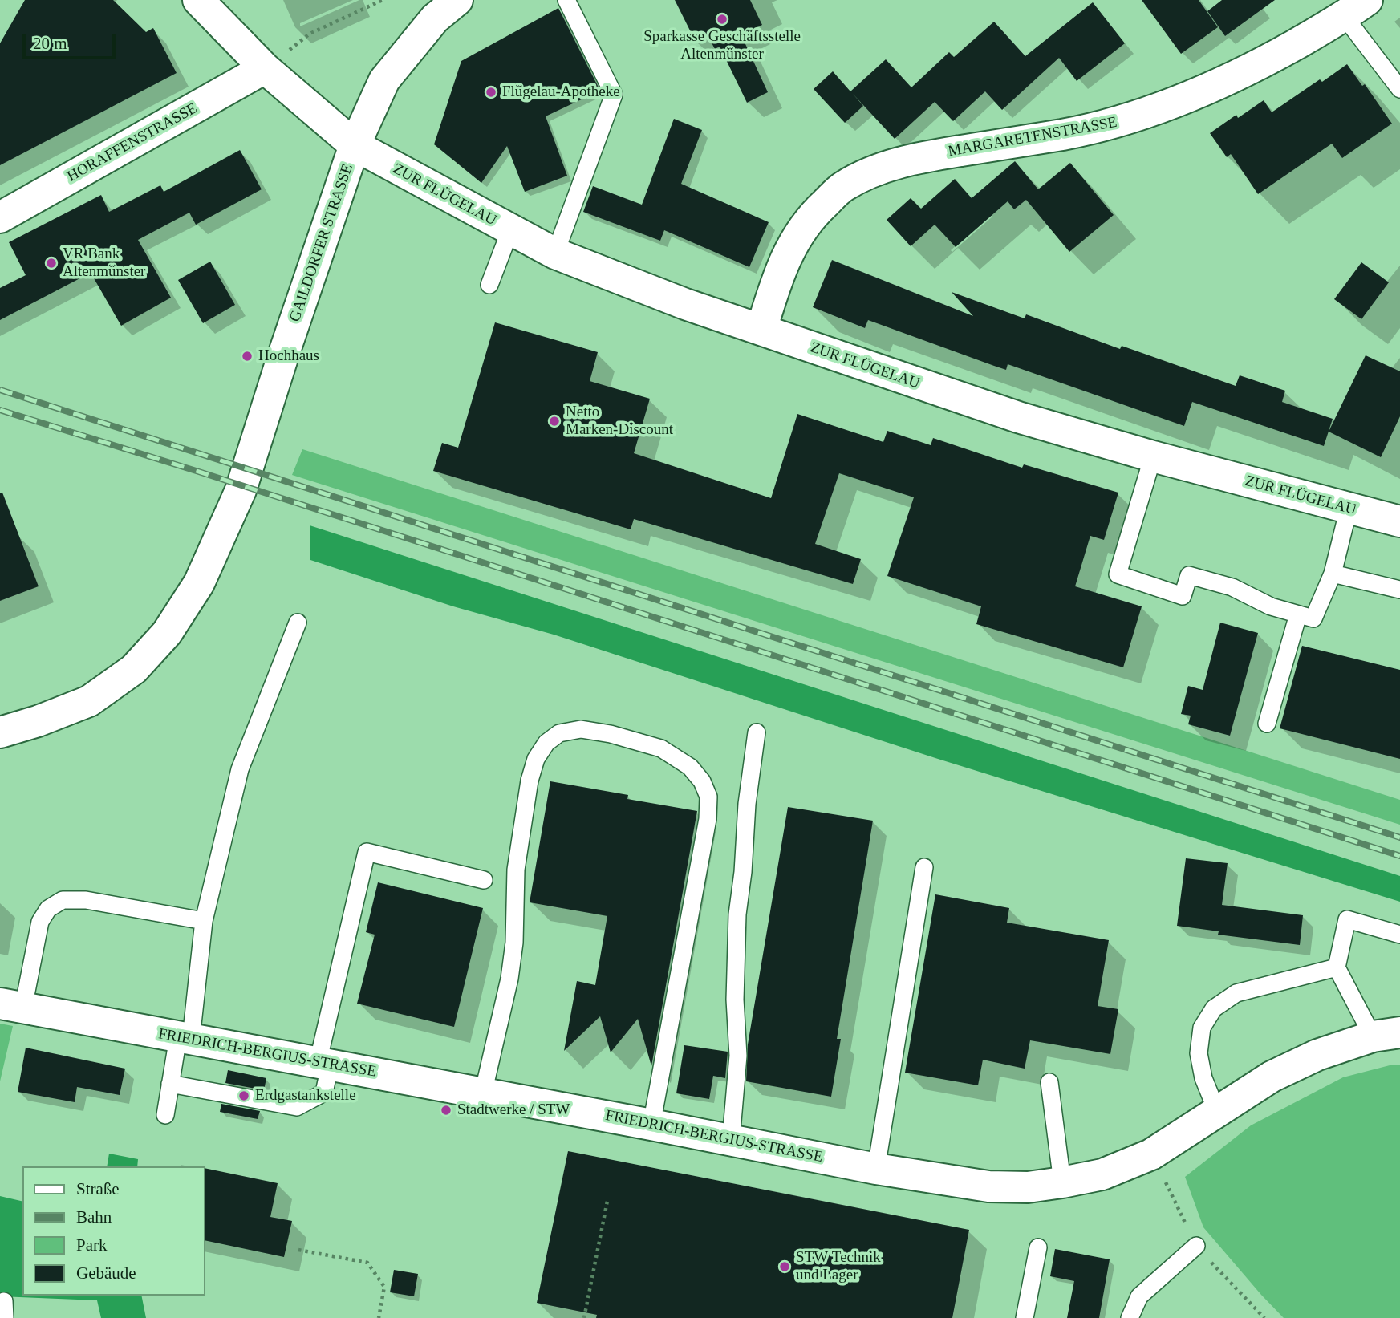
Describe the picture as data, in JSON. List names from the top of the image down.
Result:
{
  "streets": {
    "street": [
      "MARGARETENSTRASSE",
      "HORAFFENSTRASSE",
      "ZUR FLÜGELAU",
      "GAILDORFER STRASSE",
      "FRIEDRICH-BERGIUS-STRASSE"
    ]
  },
  "crossings": [
    ["MARGARETENSTRASSE", "ZUR FLÜGELAU"],
    ["HORAFFENSTRASSE", "ZUR FLÜGELAU"],
    ["ZUR FLÜGELAU", "GAILDORFER STRASSE"]
  ],
  "places": [
    "Sparkasse Geschäftsstelle Altenmünster",
    "Flügelau-Apotheke",
    "VR Bank Altenmünster",
    "Hochhaus",
    "Netto Marken-Discount",
    "Erdgastankstelle",
    "Stadtwerke / STW",
    "STW Technik und Lager"
  ],
  "legend": [
    "Straße",
    "Bahn",
    "Park",
    "Gebäude"
  ],
  "scale_bar": "20 m"
}
